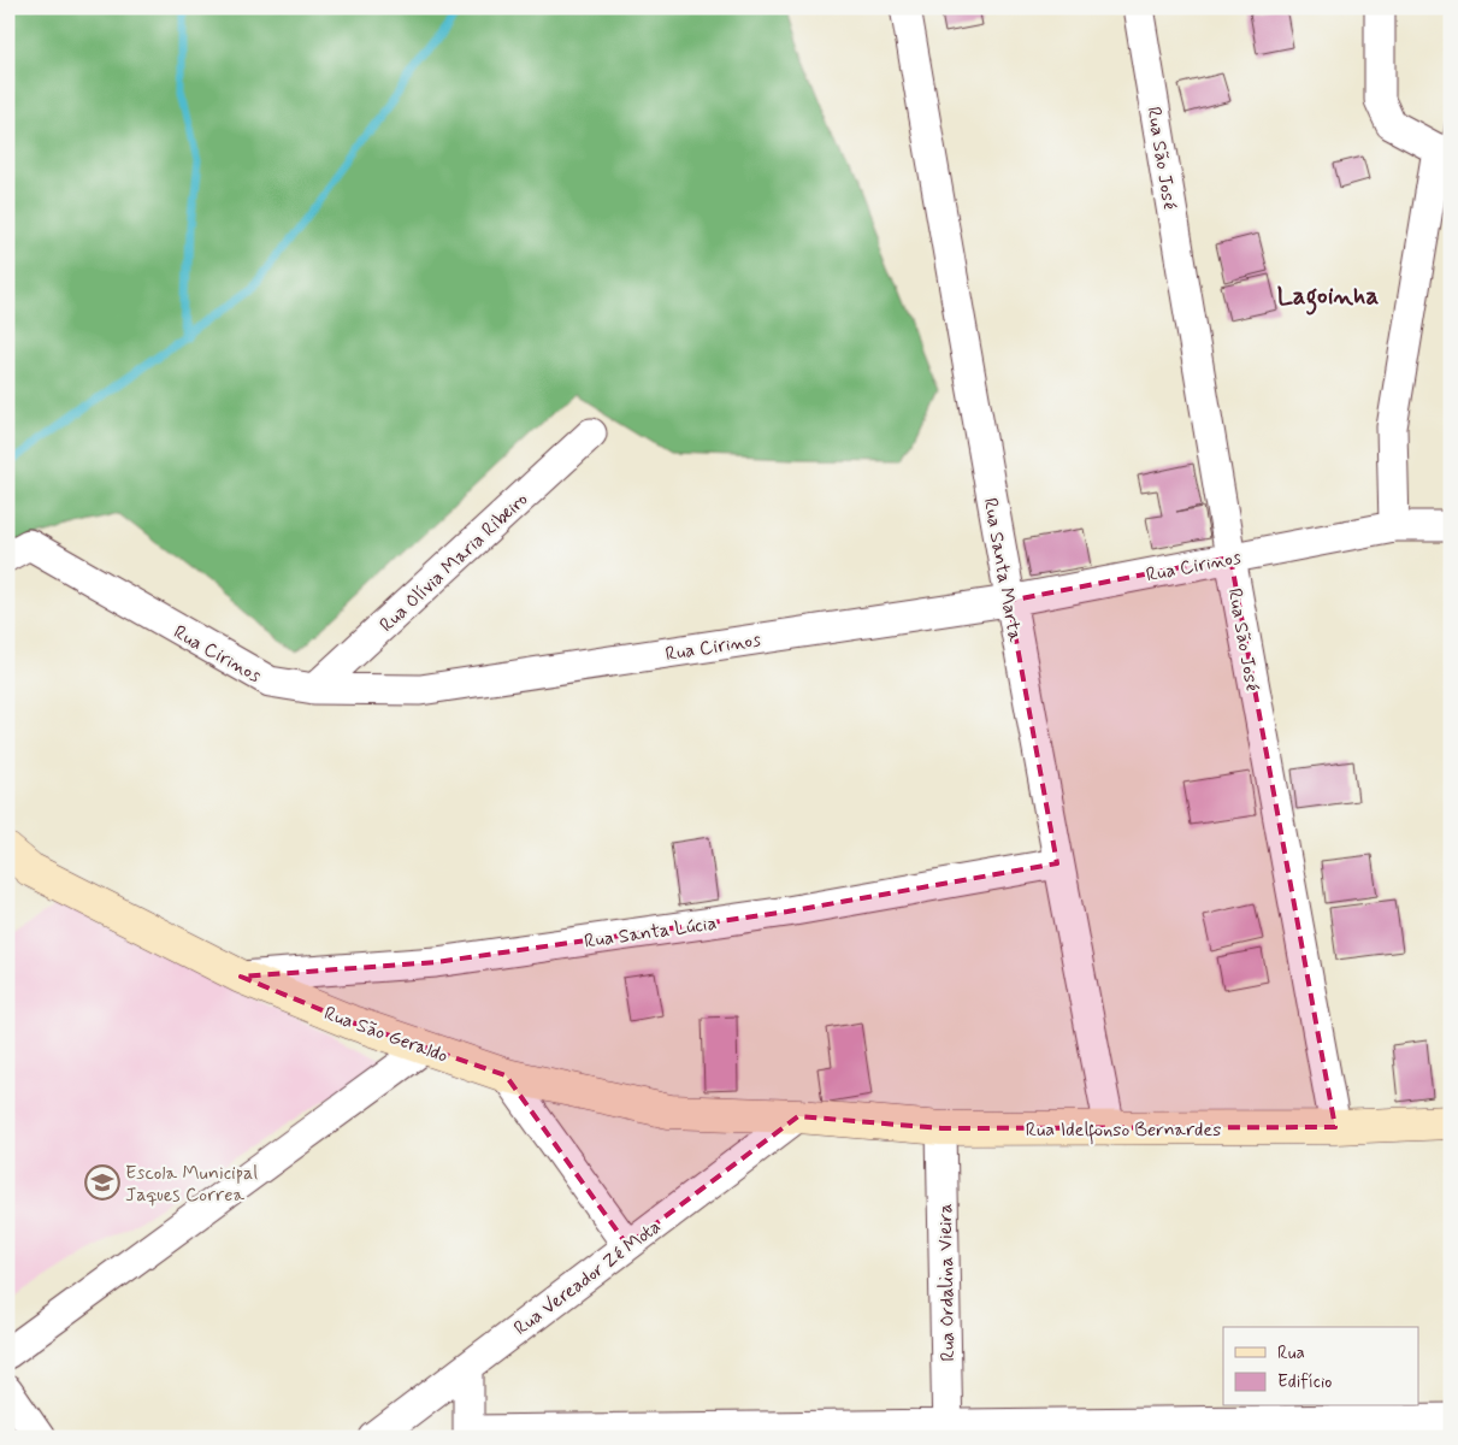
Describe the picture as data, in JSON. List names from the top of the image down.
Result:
{
  "streets": {
    "street": [
      "Rua São José",
      "Rua Olívia Maria Ribeiro",
      "Rua Cirinos",
      "Rua Santa Marta",
      "Rua Santa Lúcia",
      "Rua São Geraldo",
      "Rua Idelfonso Bernardes",
      "Rua Vereador Zé Mota",
      "Rua Ordalina Vieira"
    ]
  },
  "crossings": [
    ["Rua São José", "Rua Cirinos"],
    ["Rua São José", "Rua Idelfonso Bernardes"],
    ["Rua Olívia Maria Ribeiro", "Rua Cirinos"],
    ["Rua Cirinos", "Rua Santa Marta"],
    ["Rua Santa Marta", "Rua Santa Lúcia"],
    ["Rua Santa Marta", "Rua Idelfonso Bernardes"],
    ["Rua Santa Lúcia", "Rua São Geraldo"],
    ["Rua São Geraldo", "Rua Idelfonso Bernardes"],
    ["Rua São Geraldo", "Rua Vereador Zé Mota"],
    ["Rua Idelfonso Bernardes", "Rua Vereador Zé Mota"],
    ["Rua Idelfonso Bernardes", "Rua Ordalina Vieira"]
  ],
  "districts": ["Lagoinha"],
  "places": {
    "school or university": ["Escola Municipal Jaques Correa"]
  },
  "legend": ["Rua", "Edifício"]
}
